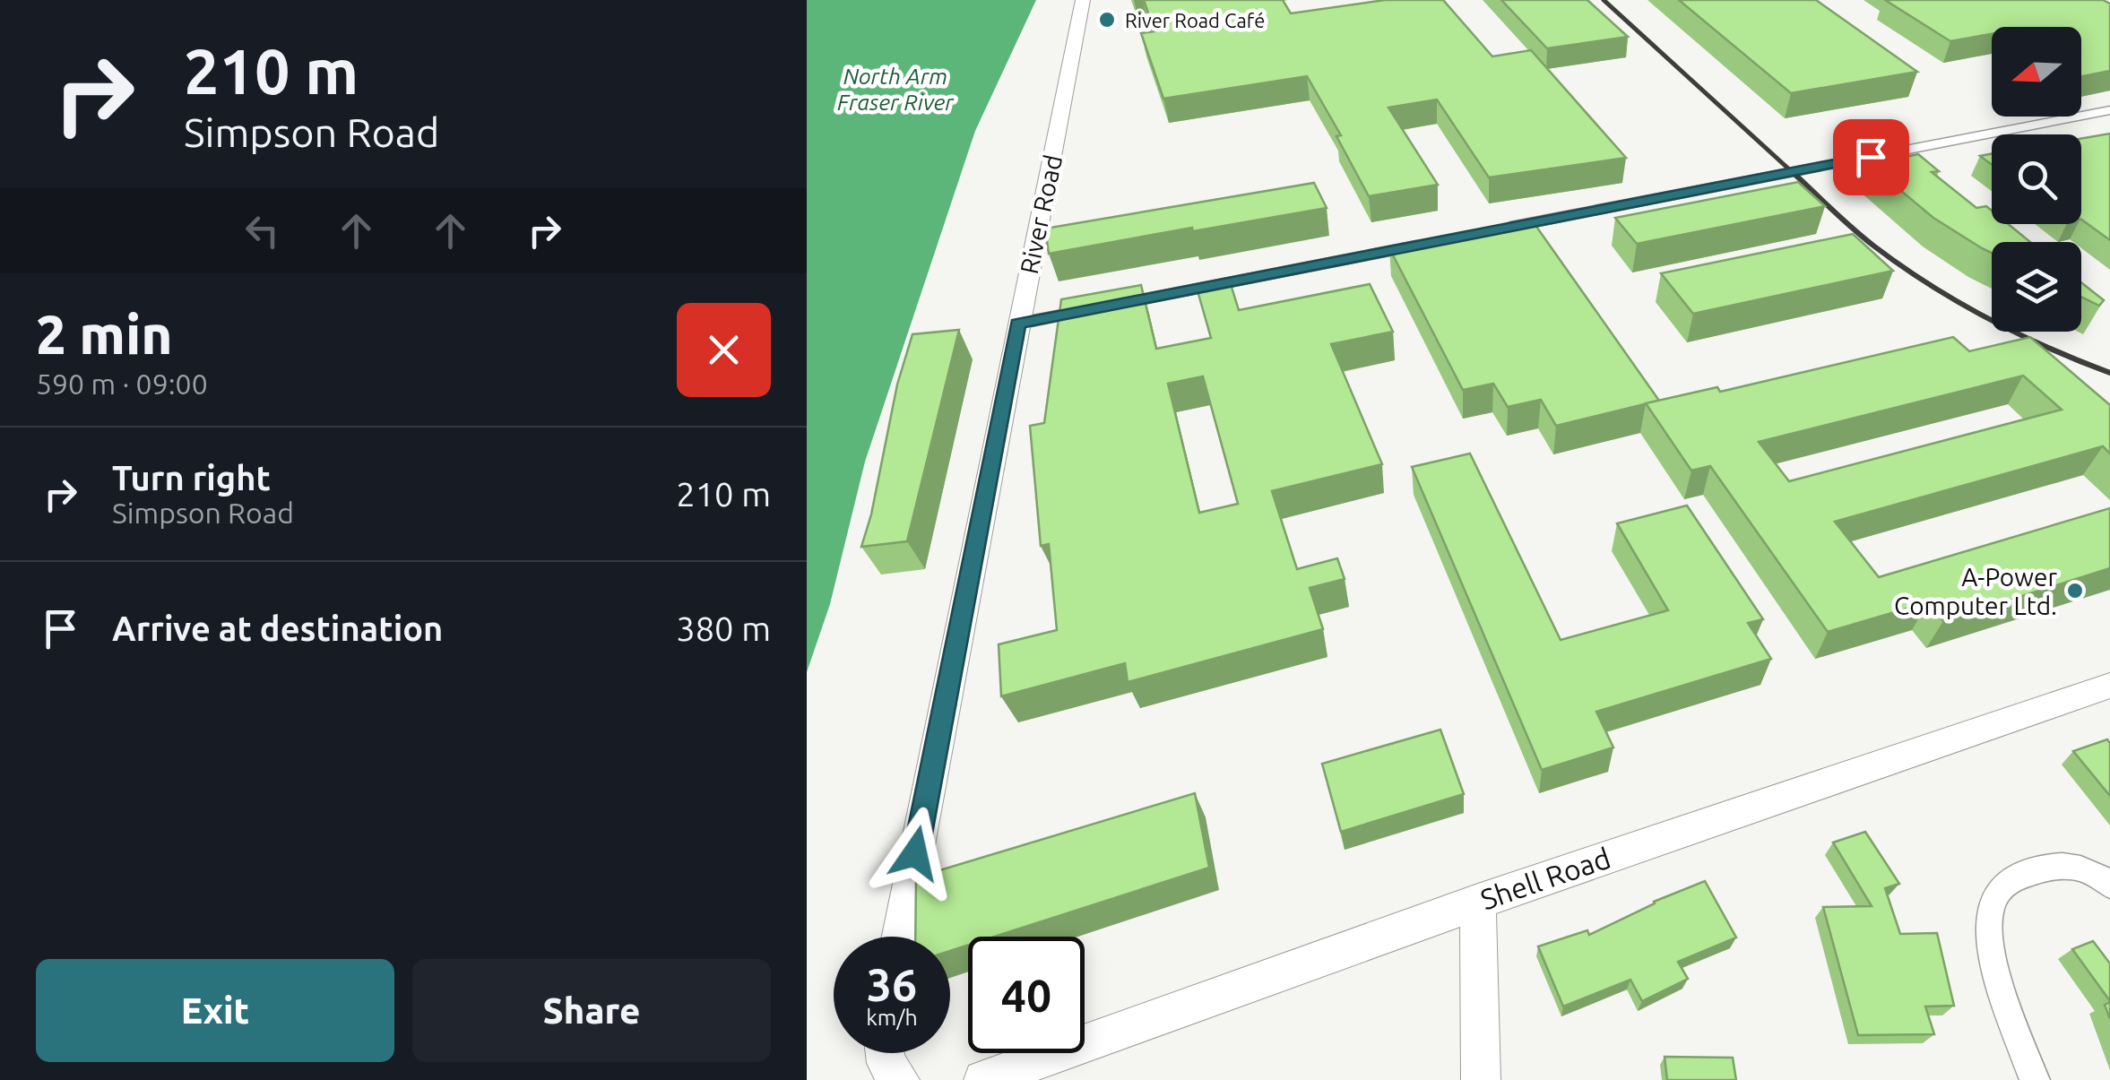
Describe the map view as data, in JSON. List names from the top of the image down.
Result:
{
  "streets": {
    "street": ["River Road", "Shell Road"]
  },
  "water": ["North Arm Fraser River"],
  "places": ["River Road Café", "A-Power Computer Ltd."],
  "north": "left",
  "page": {
    "turn": ["210 m", "Simpson Road"],
    "heading": ["2 min", "590 m · 09:00"],
    "list": [
      {
        "name": "Turn right",
        "note": "Simpson Road",
        "value": "210 m"
      },
      {
        "name": "Arrive at destination",
        "value": "380 m"
      }
    ],
    "speed": "36 km/h",
    "limit": "40",
    "buttons": ["Exit", "Share"]
  }
}
